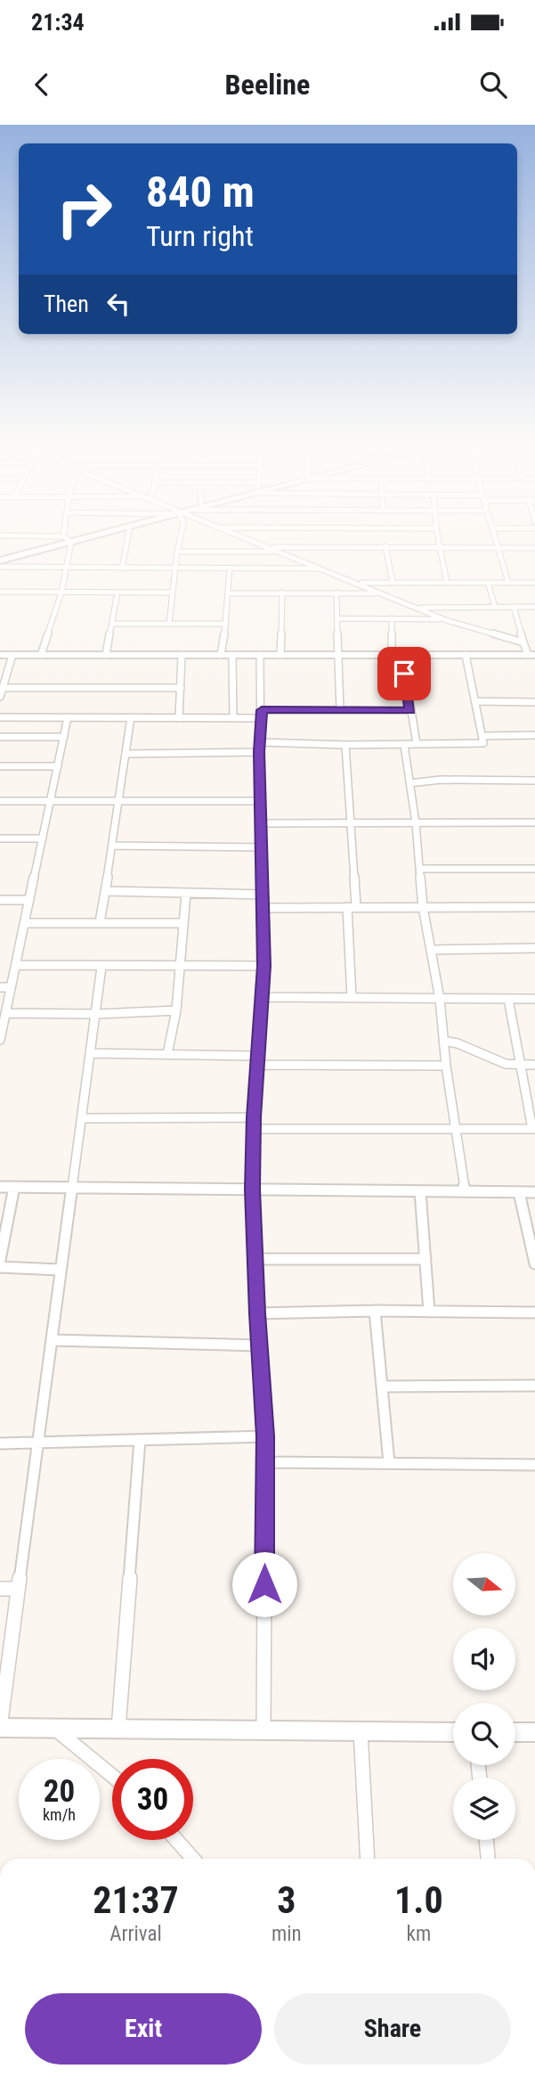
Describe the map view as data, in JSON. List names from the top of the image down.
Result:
{
  "north": "right",
  "page": {
    "status": "21:34",
    "header": "Beeline",
    "turn": ["840 m", "Turn right"],
    "then": "Then",
    "speed": "20 km/h",
    "limit": "30",
    "eta": [
      "21:37",
      "Arrival",
      "3",
      "min",
      "1.0",
      "km"
    ],
    "buttons": ["Exit", "Share"]
  }
}
